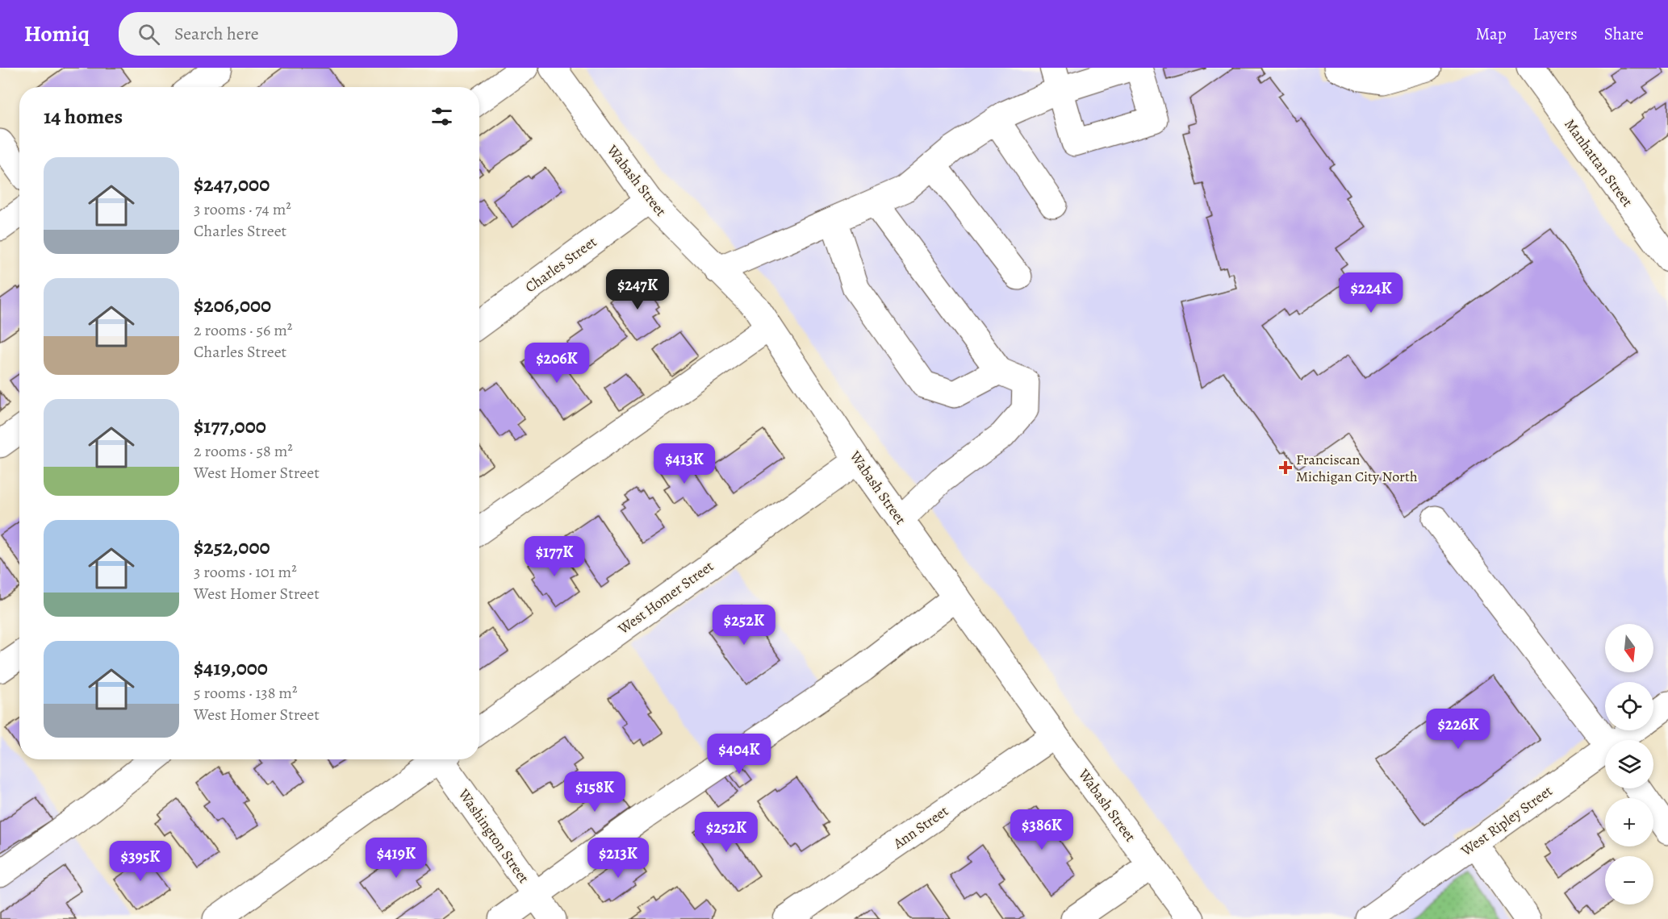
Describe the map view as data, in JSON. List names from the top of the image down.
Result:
{
  "streets": {
    "street": [
      "Manhattan Street",
      "Wabash Street",
      "Charles Street",
      "West Homer Street",
      "West Ripley Street",
      "Ann Street",
      "Washington Street"
    ]
  },
  "crossings": [
    ["Wabash Street", "Charles Street"],
    ["Wabash Street", "West Homer Street"],
    ["Wabash Street", "Ann Street"]
  ],
  "places": {
    "health": ["Franciscan Michigan City North"]
  },
  "north": "bottom",
  "page": {
    "header": "Homiq",
    "search": "Search here",
    "nav": ["Map", "Layers", "Share"],
    "heading": "14 homes",
    "list": [
      {
        "name": "$247,000",
        "note": "3 rooms · 74 m² · Charles Street"
      },
      {
        "name": "$206,000",
        "note": "2 rooms · 56 m² · Charles Street"
      },
      {
        "name": "$177,000",
        "note": "2 rooms · 58 m² · West Homer Street"
      },
      {
        "name": "$252,000",
        "note": "3 rooms · 101 m² · West Homer Street"
      },
      {
        "name": "$419,000",
        "note": "5 rooms · 138 m² · West Homer Street"
      }
    ],
    "price": [
      "$247K",
      "$224K",
      "$206K",
      "$413K",
      "$177K",
      "$252K",
      "$226K",
      "$404K",
      "$158K",
      "$386K",
      "$252K",
      "$419K",
      "$213K",
      "$395K"
    ],
    "map_buttons": ["+", "−"]
  }
}
